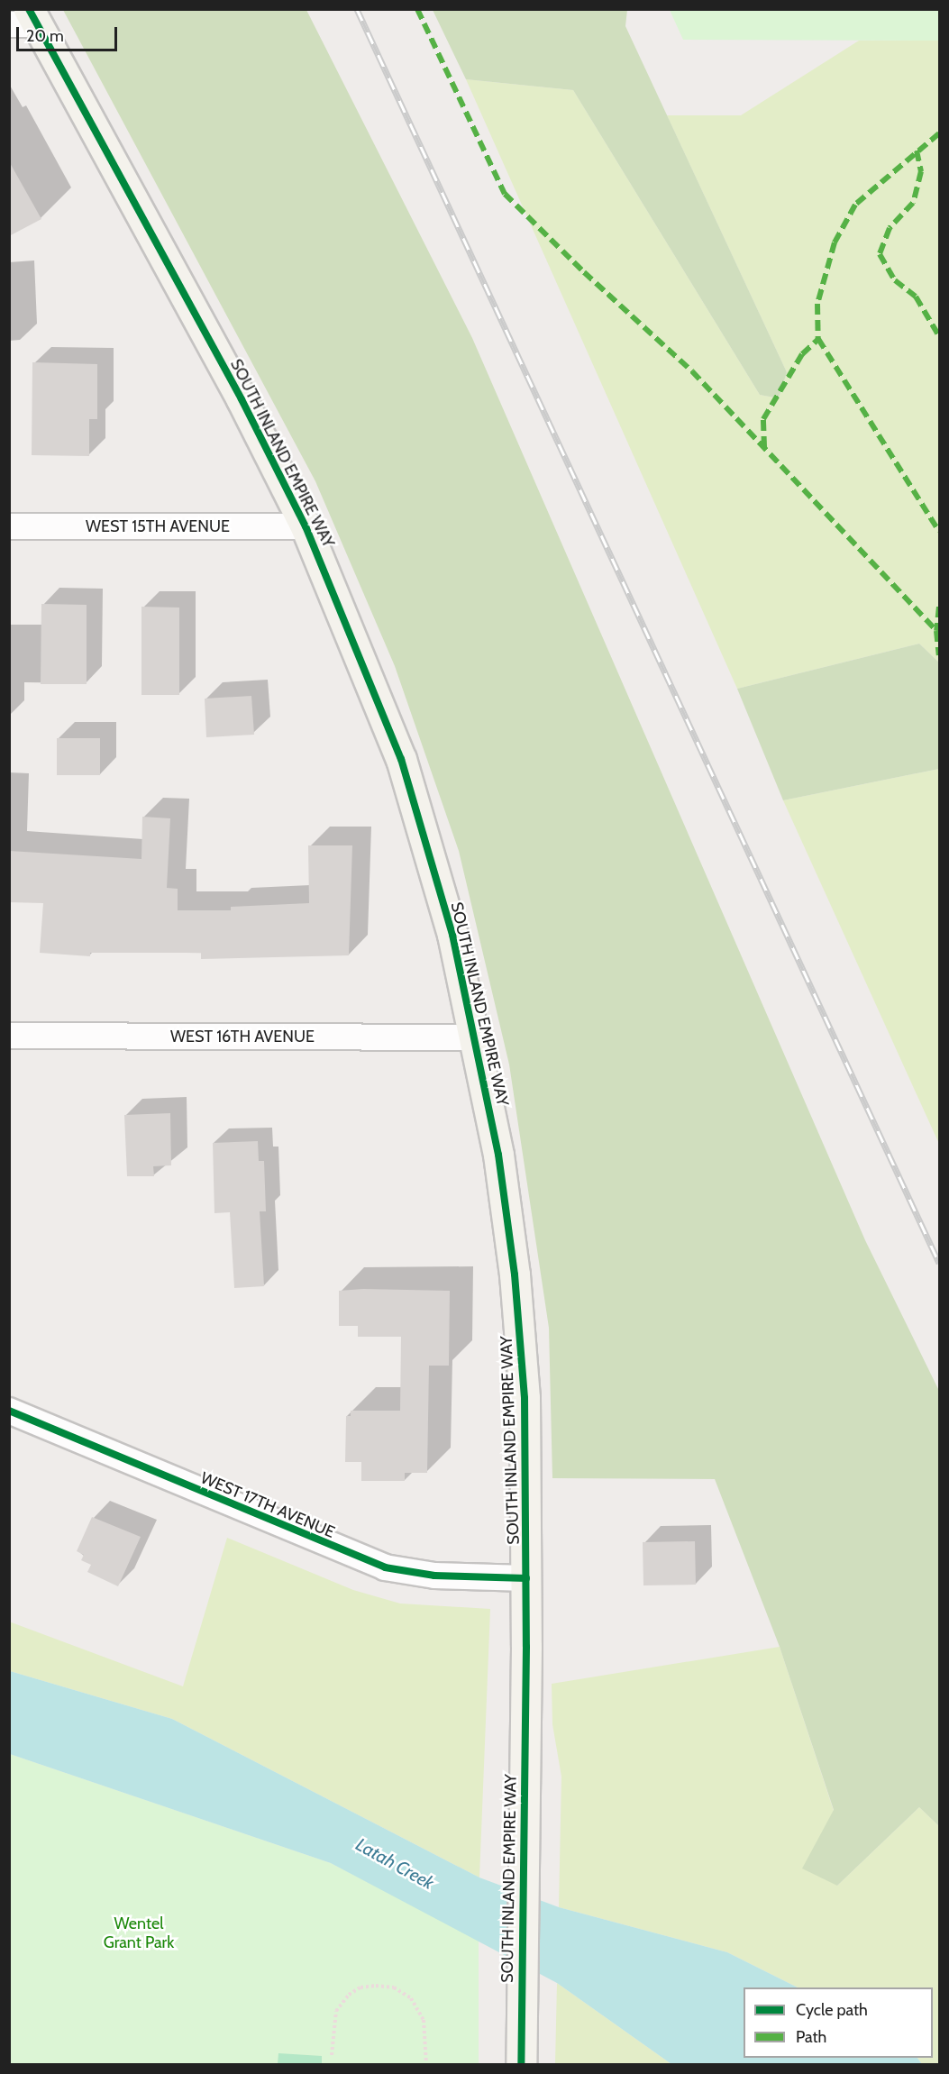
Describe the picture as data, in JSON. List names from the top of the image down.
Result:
{
  "streets": {
    "street": [
      "SOUTH INLAND EMPIRE WAY",
      "WEST 15TH AVENUE",
      "WEST 16TH AVENUE",
      "WEST 17TH AVENUE"
    ]
  },
  "crossings": [
    ["SOUTH INLAND EMPIRE WAY", "WEST 15TH AVENUE"],
    ["SOUTH INLAND EMPIRE WAY", "WEST 16TH AVENUE"],
    ["SOUTH INLAND EMPIRE WAY", "WEST 17TH AVENUE"]
  ],
  "water": ["Latah Creek"],
  "parks": ["Wentel Grant Park"],
  "legend": ["Cycle path", "Path"],
  "scale_bar": "20 m"
}
